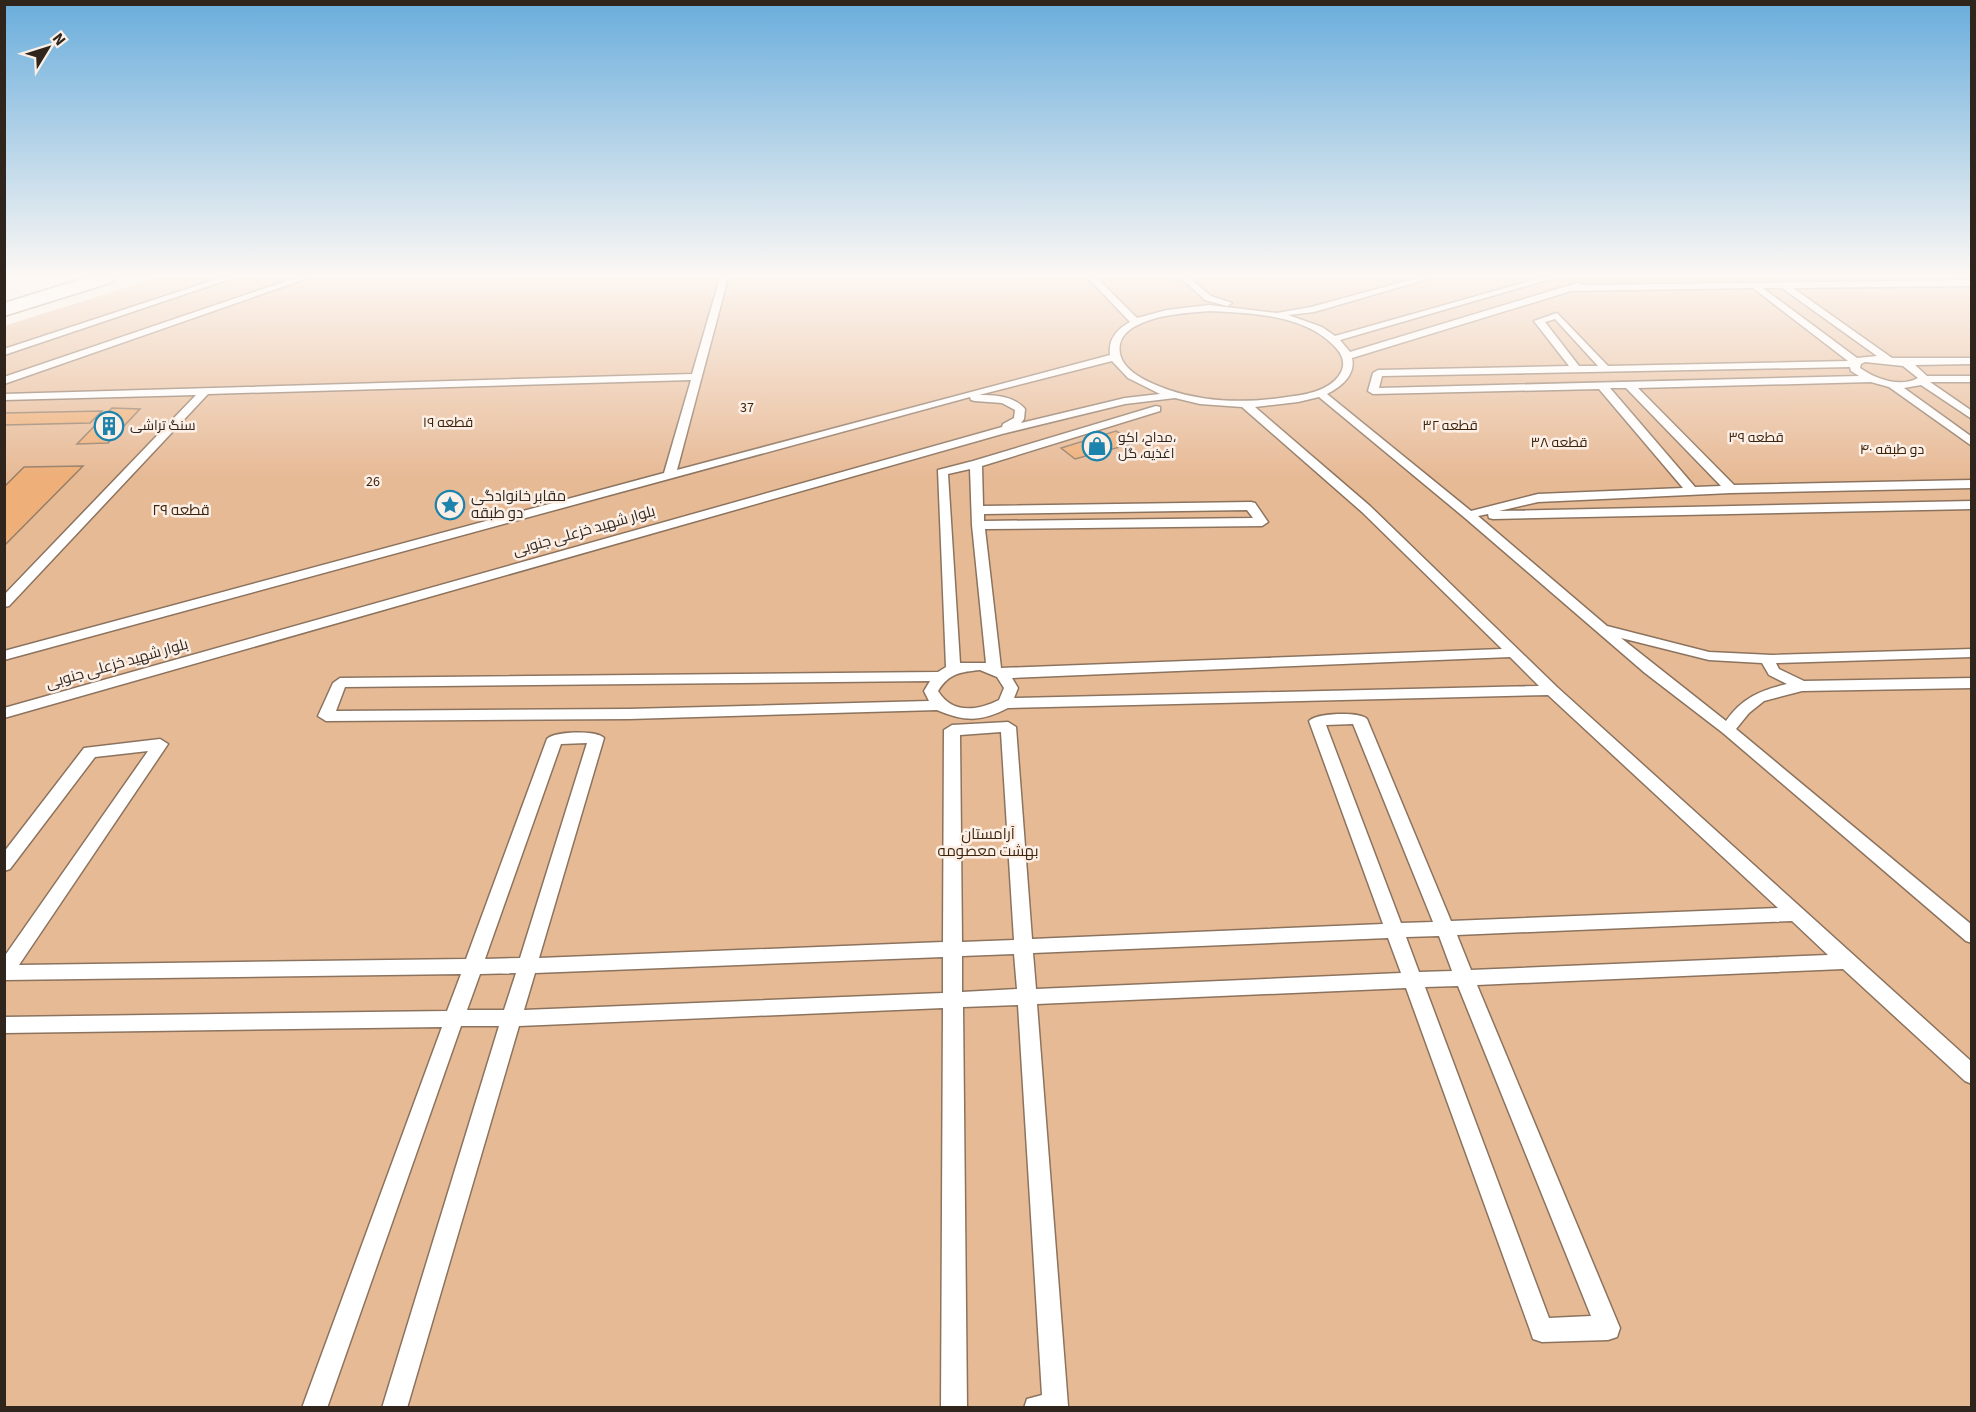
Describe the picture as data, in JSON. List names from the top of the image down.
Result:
{
  "streets": {
    "lane": ["بلوار شهید خزعلی جنوبی"]
  },
  "parks": [
    "37",
    "قطعه ۱۹",
    "قطعه ۳۲",
    "قطعه ۳۹",
    "قطعه ۳۸",
    "۴۰ دو طبقه",
    "26",
    "قطعه ۲۹",
    "آرامستان بهشت معصومه"
  ],
  "places": {
    "building": ["سنگ تراشی"],
    "shop": ["مداح، اکو، اغذیه، گل"],
    "place": ["مقابر خانوادگی دو طبقه"]
  },
  "north": "top right"
}
